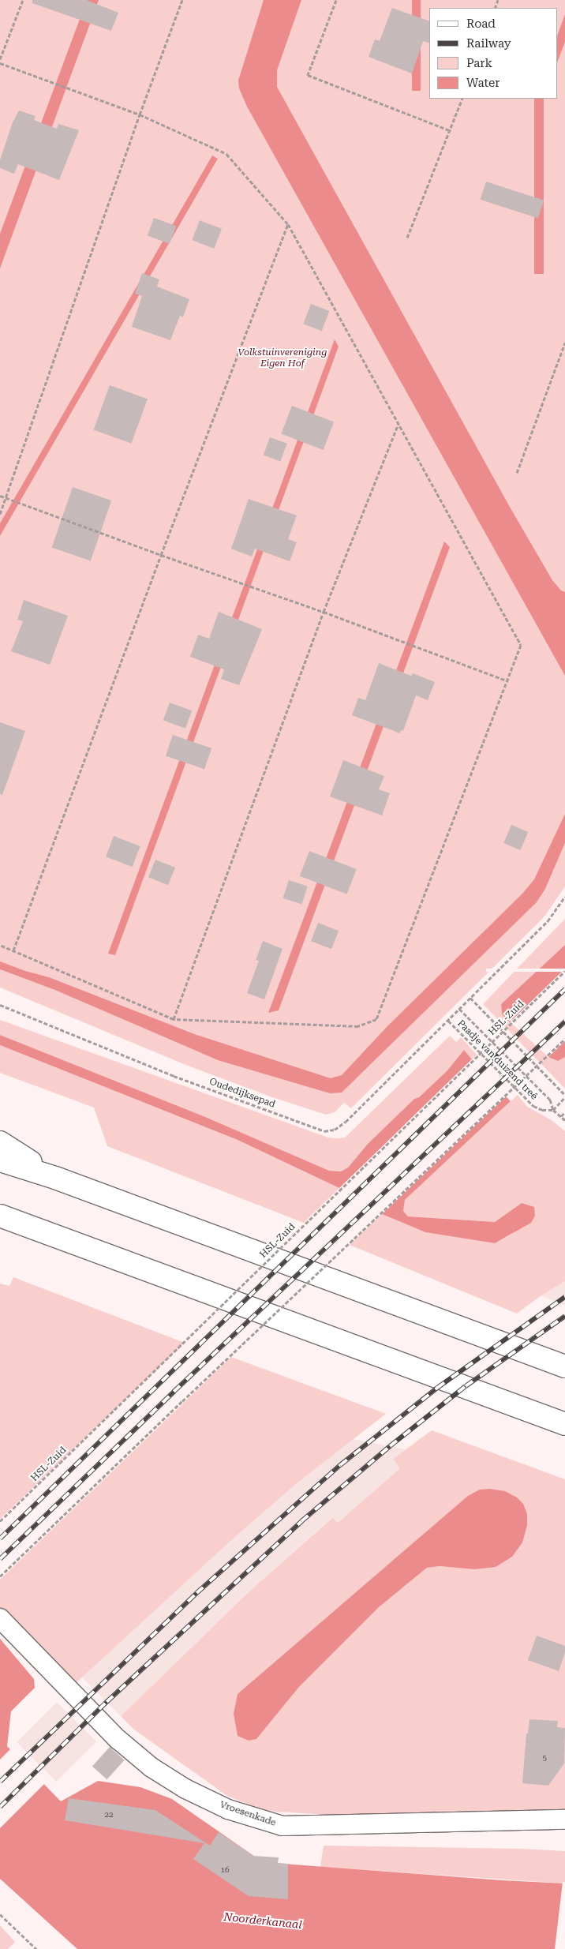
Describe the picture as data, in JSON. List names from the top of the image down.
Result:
{
  "streets": {
    "street": ["Vroesenkade"],
    "path": ["HSL-Zuid", "Paadje van duizend treê", "Oudedijksepad"]
  },
  "crossings": [
    ["Paadje van duizend treê", "Oudedijksepad"]
  ],
  "water": ["Noorderkanaal"],
  "parks": ["Volkstuinvereniging Eigen Hof"],
  "house_numbers": ["5", "22", "16"],
  "legend": [
    "Road",
    "Railway",
    "Park",
    "Water"
  ]
}
